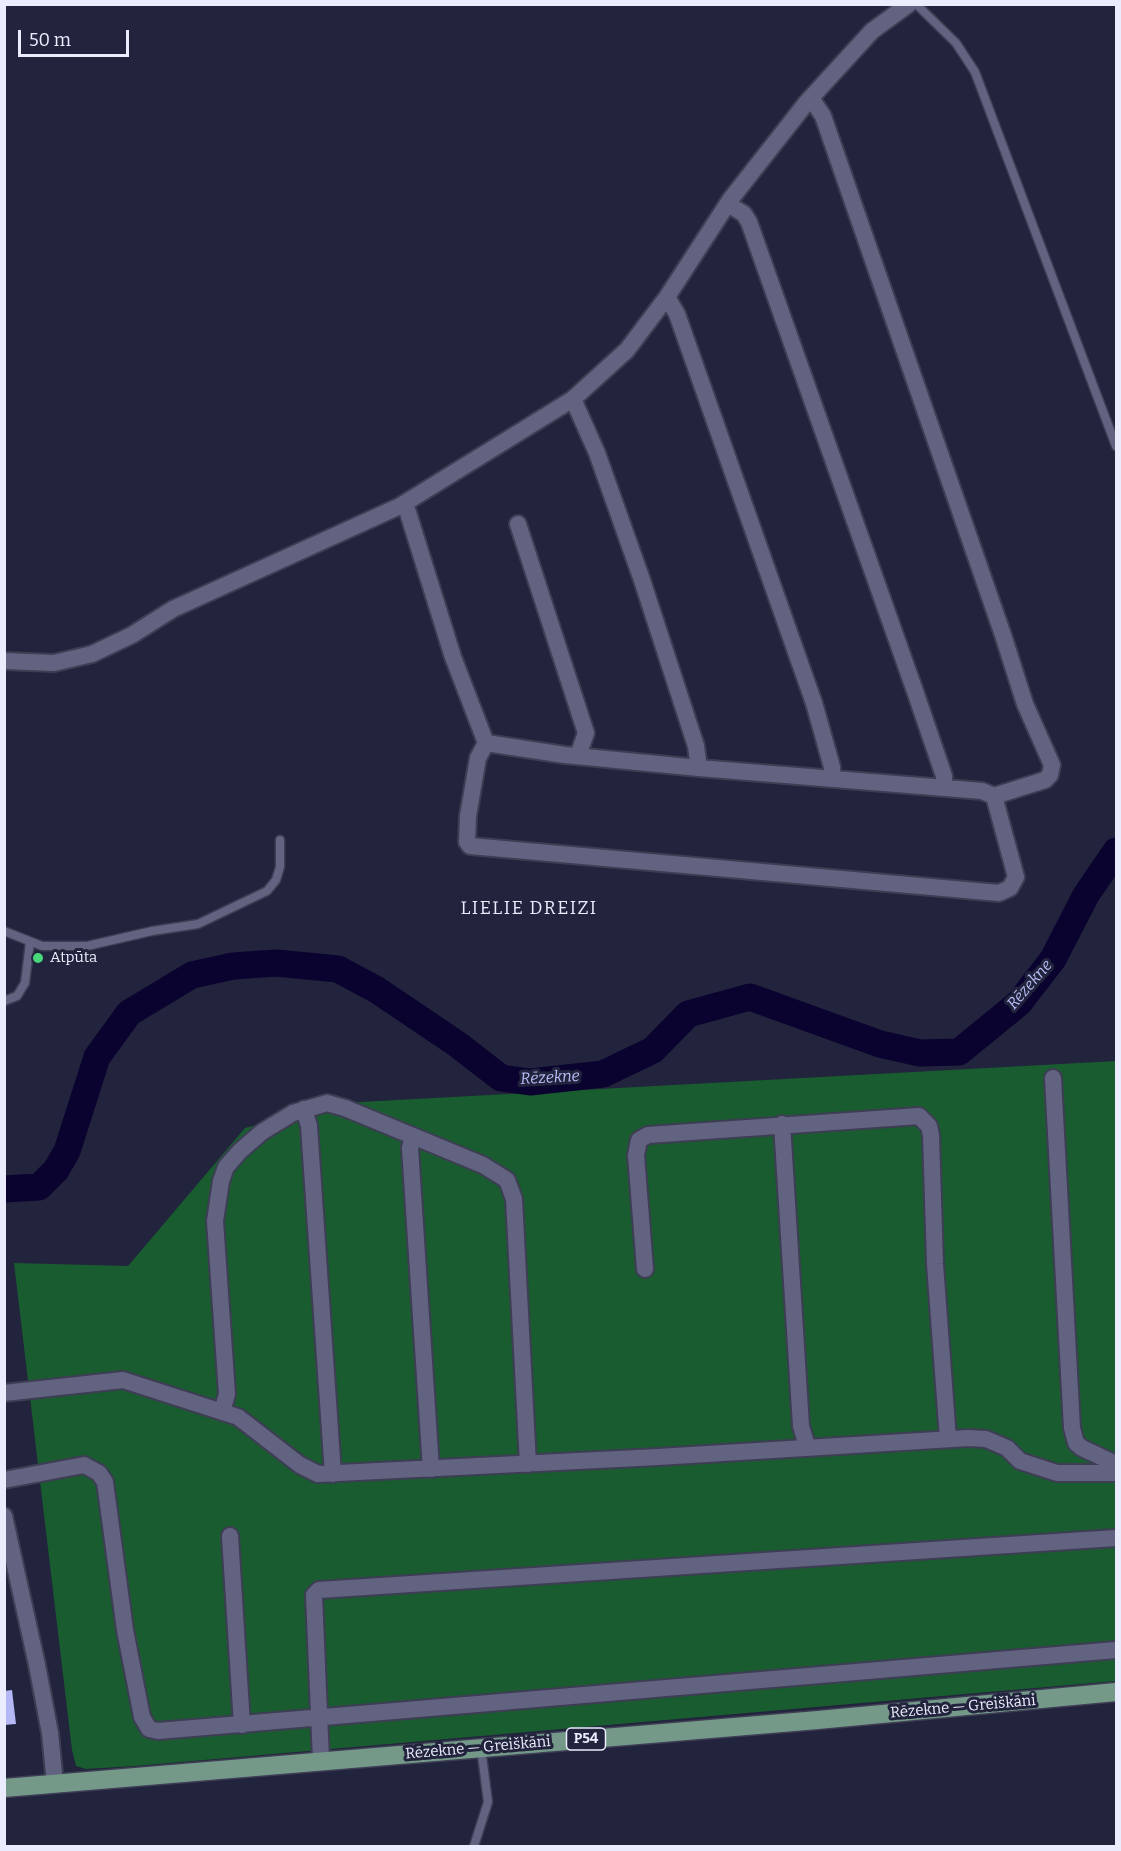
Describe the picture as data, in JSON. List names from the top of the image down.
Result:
{
  "streets": {
    "main road": ["Rēzekne — Greiškāni", "P54"]
  },
  "crossings": [
    ["Rēzekne — Greiškāni", "P54"]
  ],
  "districts": ["LIELIE DREIZI"],
  "water": ["Rēzekne"],
  "places": ["Atpūta"],
  "scale_bar": "50 m"
}
